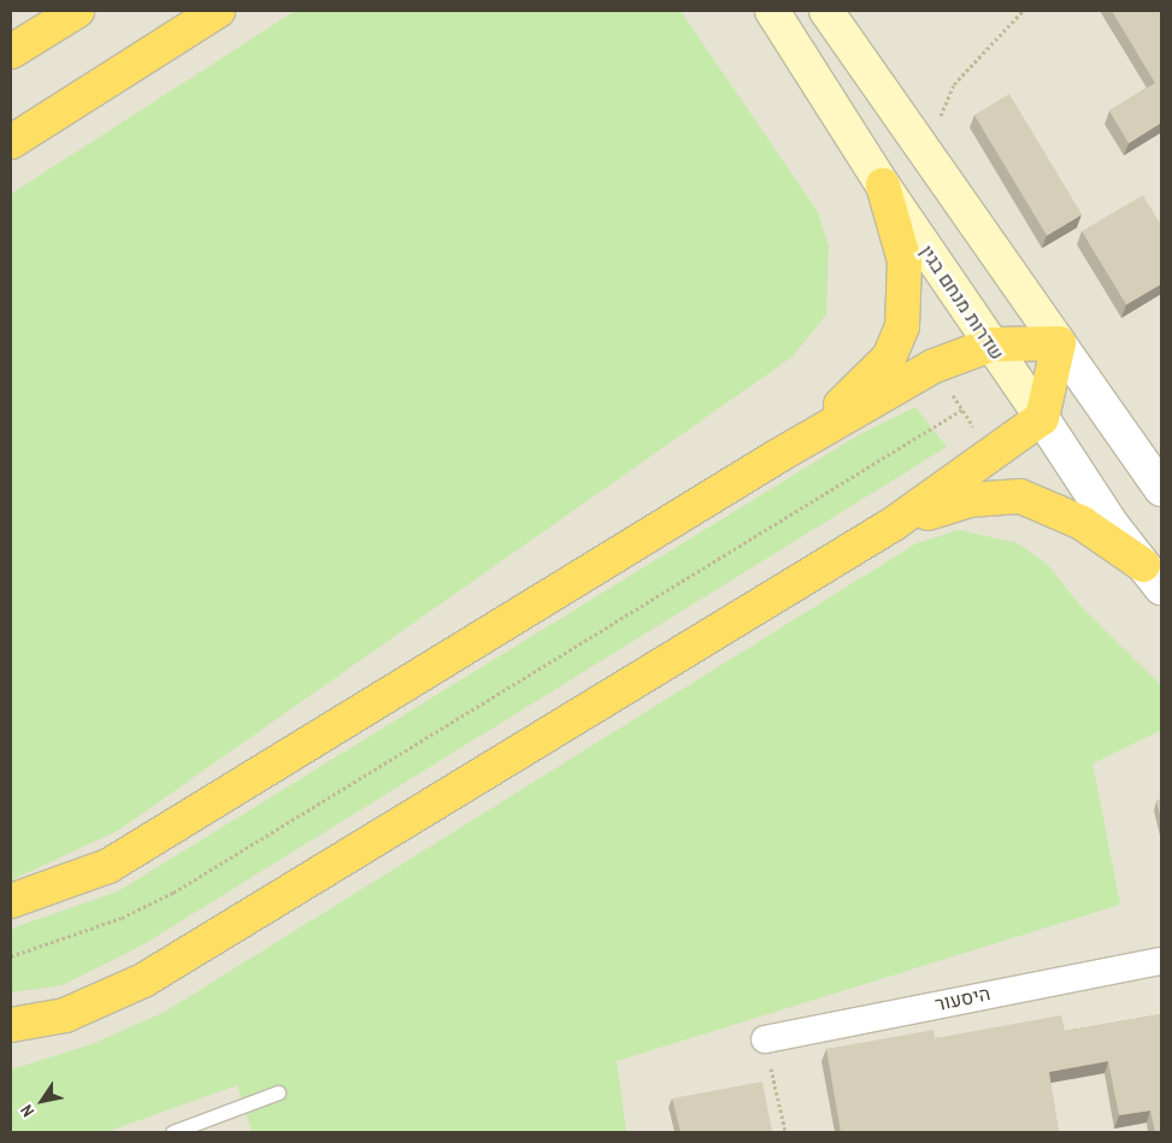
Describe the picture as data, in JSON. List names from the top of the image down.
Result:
{
  "streets": {
    "main road": ["שדרות מנחם בגין"],
    "street": ["היסעור"]
  },
  "north": "bottom left"
}
